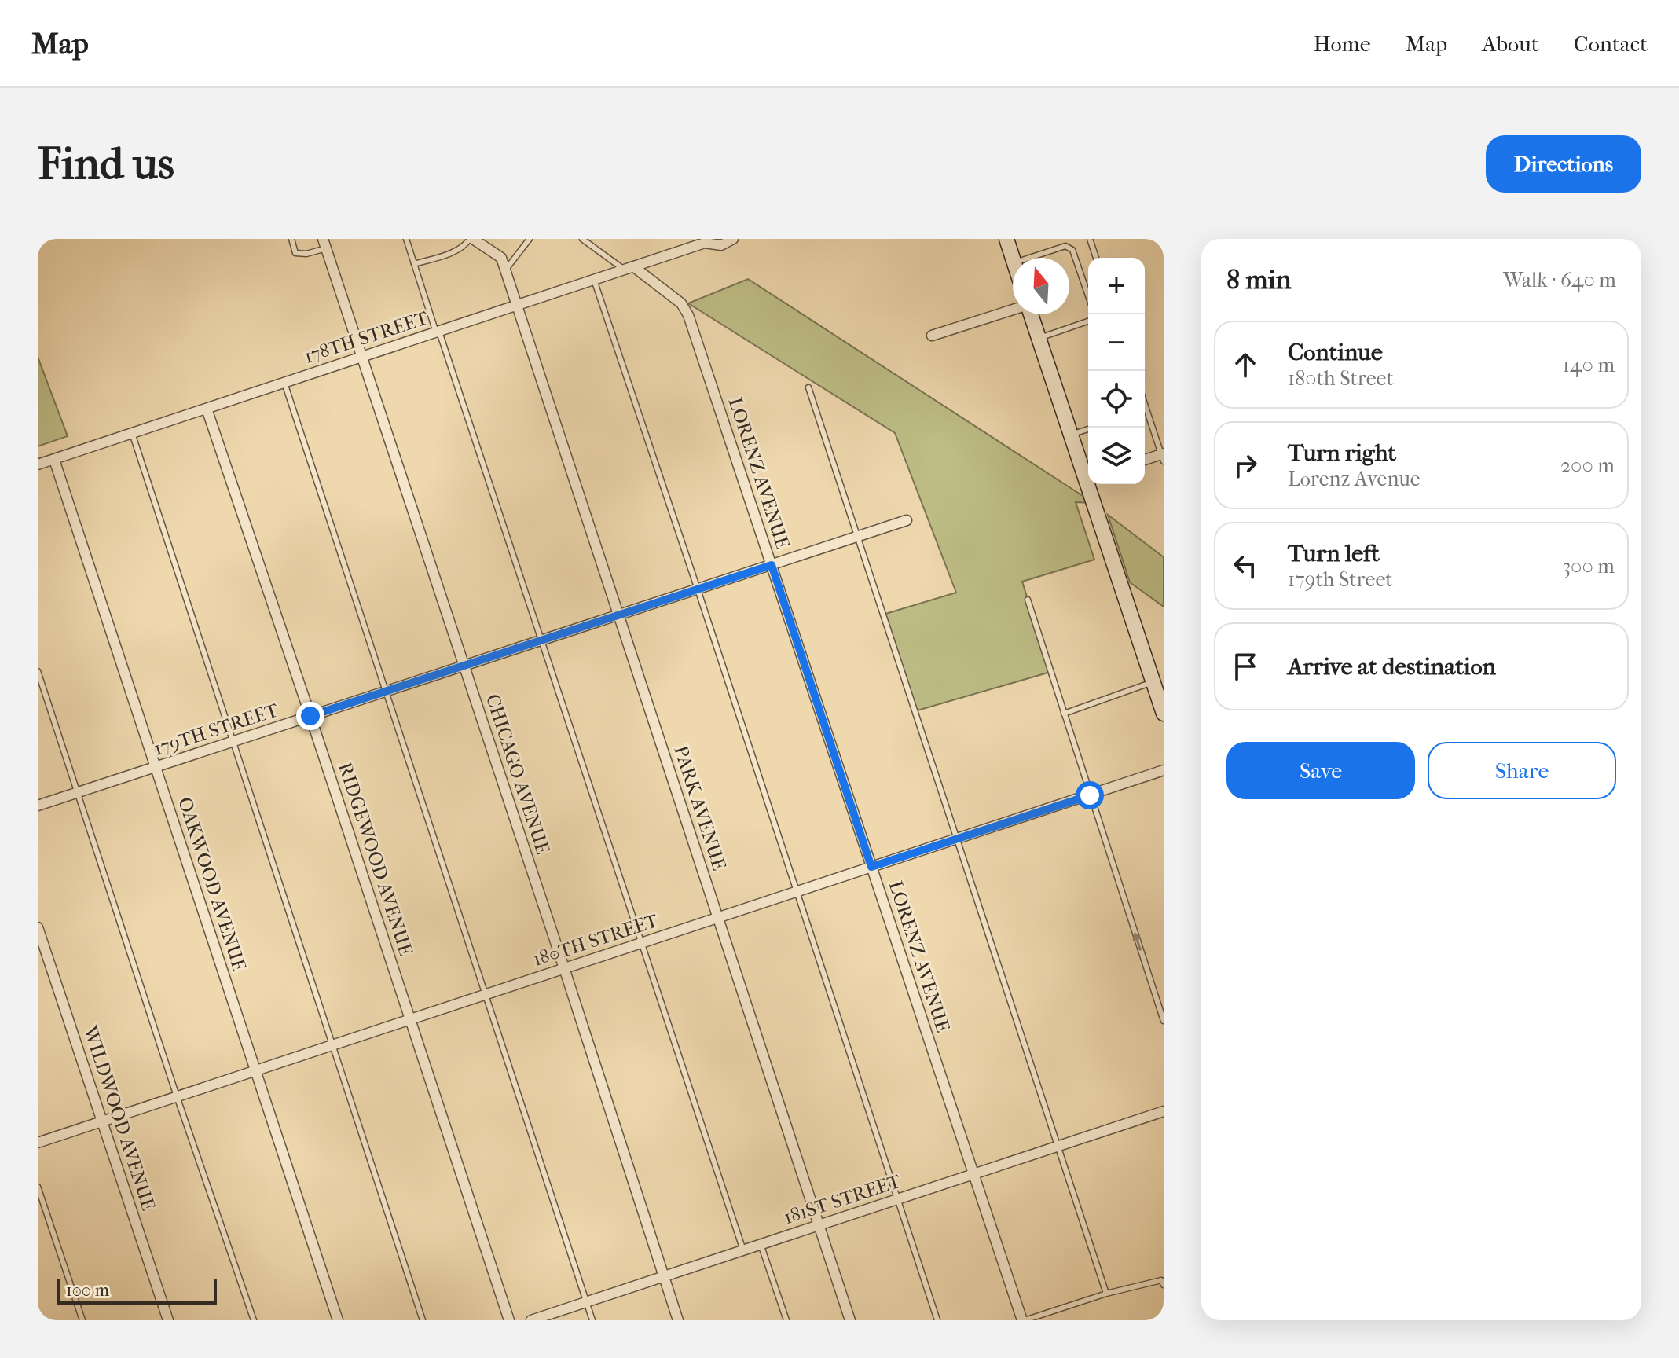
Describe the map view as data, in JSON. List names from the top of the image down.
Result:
{
  "streets": {
    "street": [
      "178TH STREET",
      "LORENZ AVENUE",
      "179TH STREET",
      "CHICAGO AVENUE",
      "PARK AVENUE",
      "RIDGEWOOD AVENUE",
      "OAKWOOD AVENUE",
      "180TH STREET",
      "WILDWOOD AVENUE",
      "181ST STREET"
    ]
  },
  "crossings": [
    ["178TH STREET", "LORENZ AVENUE"],
    ["178TH STREET", "CHICAGO AVENUE"],
    ["178TH STREET", "PARK AVENUE"],
    ["178TH STREET", "RIDGEWOOD AVENUE"],
    ["178TH STREET", "OAKWOOD AVENUE"],
    ["LORENZ AVENUE", "179TH STREET"],
    ["LORENZ AVENUE", "180TH STREET"],
    ["LORENZ AVENUE", "181ST STREET"],
    ["179TH STREET", "CHICAGO AVENUE"],
    ["179TH STREET", "PARK AVENUE"],
    ["179TH STREET", "RIDGEWOOD AVENUE"],
    ["179TH STREET", "OAKWOOD AVENUE"],
    ["CHICAGO AVENUE", "180TH STREET"],
    ["CHICAGO AVENUE", "181ST STREET"],
    ["PARK AVENUE", "180TH STREET"],
    ["PARK AVENUE", "181ST STREET"],
    ["RIDGEWOOD AVENUE", "180TH STREET"],
    ["OAKWOOD AVENUE", "180TH STREET"],
    ["180TH STREET", "WILDWOOD AVENUE"]
  ],
  "scale_bar": "100 m",
  "north": "top",
  "page": {
    "header": "Map",
    "nav": [
      "Home",
      "Map",
      "About",
      "Contact"
    ],
    "buttons": [
      "Directions",
      ["Save", "Share"]
    ],
    "title": "Find us",
    "heading": ["8 min", "Walk · 640 m"],
    "map_buttons": ["+", "−"],
    "list": [
      ["Continue", "180th Street", "140 m"],
      ["Turn right", "Lorenz Avenue", "200 m"],
      ["Turn left", "179th Street", "300 m"],
      "Arrive at destination"
    ],
    "scale": "100 m"
  }
}
